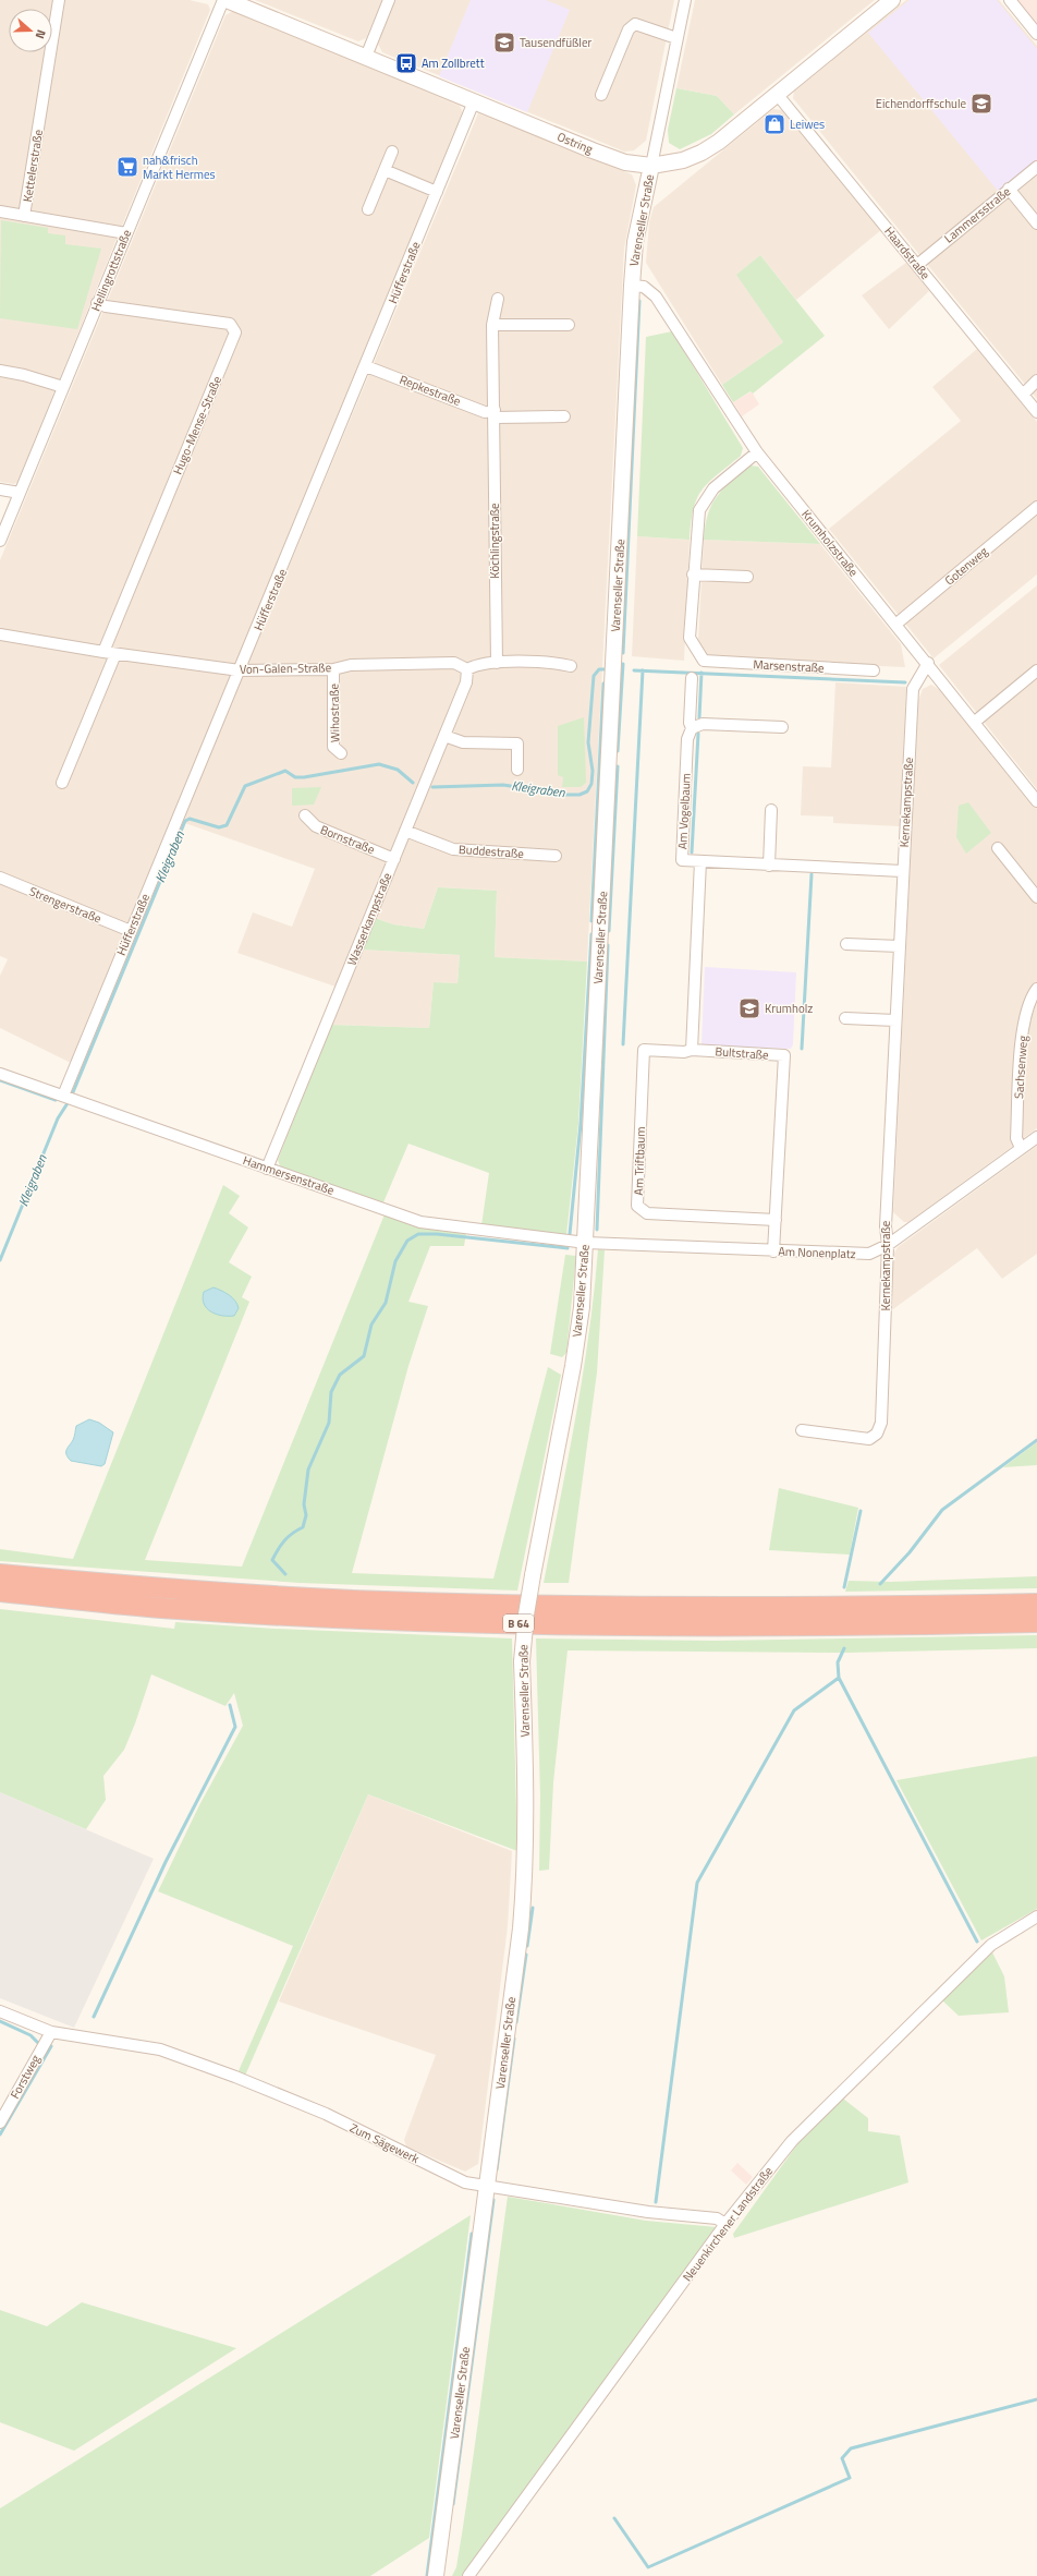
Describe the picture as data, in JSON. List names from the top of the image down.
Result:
{
  "streets": {
    "highway": ["B 64"],
    "main road": ["Ostring", "Varenseller Straße"],
    "street": [
      "Kettelerstraße",
      "Lammersstraße",
      "Haardstraße",
      "Hellingrottstraße",
      "Hüfferstraße",
      "Repkestraße",
      "Hugo-Mense-Straße",
      "Köchlingstraße",
      "Krumholzstraße",
      "Gotenweg",
      "Marsenstraße",
      "Von-Galen-Straße",
      "Wihostraße",
      "Kernekampstraße",
      "Am Vogelbaum",
      "Bornstraße",
      "Buddestraße",
      "Strengerstraße",
      "Wasserkampstraße",
      "Bultstraße",
      "Sachsenweg",
      "Am Triftbaum",
      "Hammersenstraße",
      "Am Nonenplatz",
      "Forstweg",
      "Zum Sägewerk",
      "Neuenkirchener Landstraße"
    ]
  },
  "crossings": [
    ["Ostring", "Varenseller Straße"],
    ["Ostring", "Haardstraße"],
    ["Ostring", "Hüfferstraße"],
    ["Kettelerstraße", "Hellingrottstraße"],
    ["Lammersstraße", "Haardstraße"],
    ["Varenseller Straße", "Krumholzstraße"],
    ["Varenseller Straße", "Hammersenstraße"],
    ["Varenseller Straße", "Am Nonenplatz"],
    ["Varenseller Straße", "Zum Sägewerk"],
    ["Hellingrottstraße", "Hugo-Mense-Straße"],
    ["Hüfferstraße", "Repkestraße"],
    ["Hüfferstraße", "Von-Galen-Straße"],
    ["Hüfferstraße", "Strengerstraße"],
    ["Hüfferstraße", "Hammersenstraße"],
    ["Repkestraße", "Köchlingstraße"],
    ["Hugo-Mense-Straße", "Von-Galen-Straße"],
    ["Krumholzstraße", "Gotenweg"],
    ["Krumholzstraße", "Kernekampstraße"],
    ["Von-Galen-Straße", "Wihostraße"],
    ["Von-Galen-Straße", "Wasserkampstraße"],
    ["Kernekampstraße", "Am Vogelbaum"],
    ["Kernekampstraße", "Am Nonenplatz"],
    ["Bornstraße", "Wasserkampstraße"],
    ["Buddestraße", "Wasserkampstraße"],
    ["Wasserkampstraße", "Hammersenstraße"],
    ["Bultstraße", "Am Triftbaum"],
    ["Bultstraße", "Am Nonenplatz"],
    ["Sachsenweg", "Am Nonenplatz"],
    ["Hammersenstraße", "Am Nonenplatz"],
    ["Forstweg", "Zum Sägewerk"],
    ["Zum Sägewerk", "Neuenkirchener Landstraße"]
  ],
  "water": ["Kleigraben"],
  "places": {
    "school or university": ["Tausendfüßler", "Eichendorffschule", "Krumholz"],
    "bus stop": ["Am Zollbrett"],
    "shop": ["Leiwes"],
    "supermarket": ["nah&frisch Markt Hermes"]
  },
  "north": "right"
}
